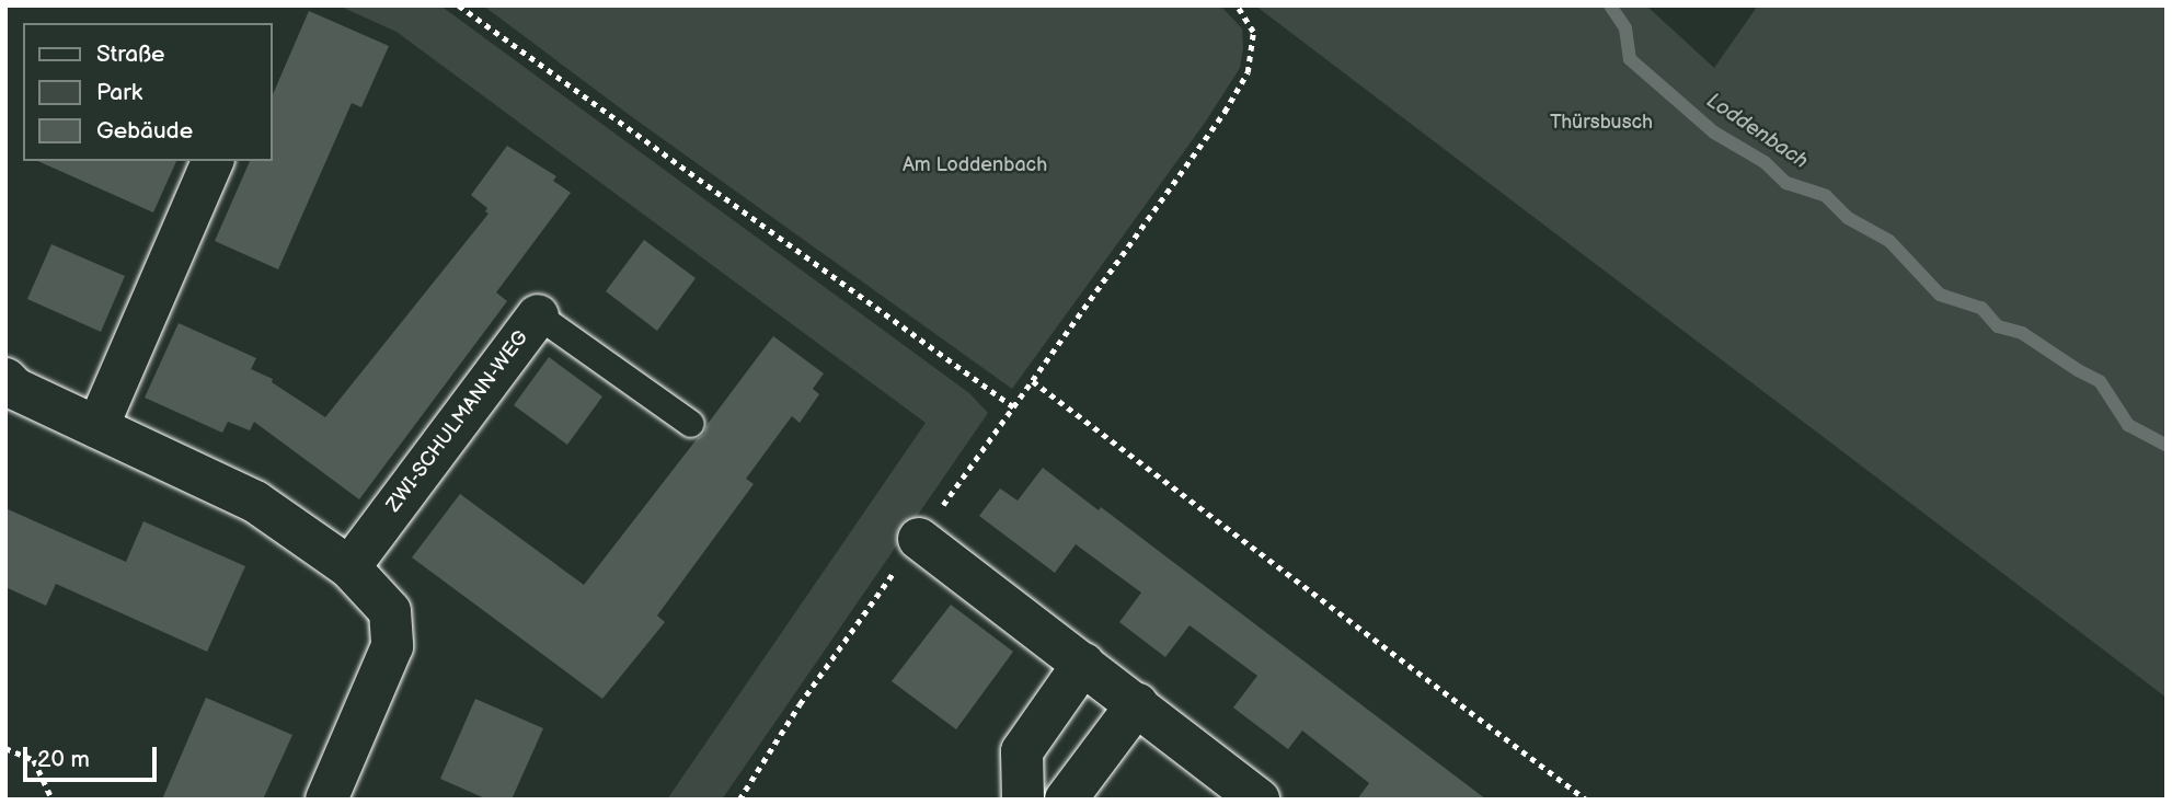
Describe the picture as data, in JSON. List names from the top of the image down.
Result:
{
  "streets": {
    "street": ["ZWI-SCHULMANN-WEG"]
  },
  "water": ["Loddenbach"],
  "parks": ["Thürsbusch", "Am Loddenbach"],
  "legend": ["Straße", "Park", "Gebäude"],
  "scale_bar": "20 m"
}
